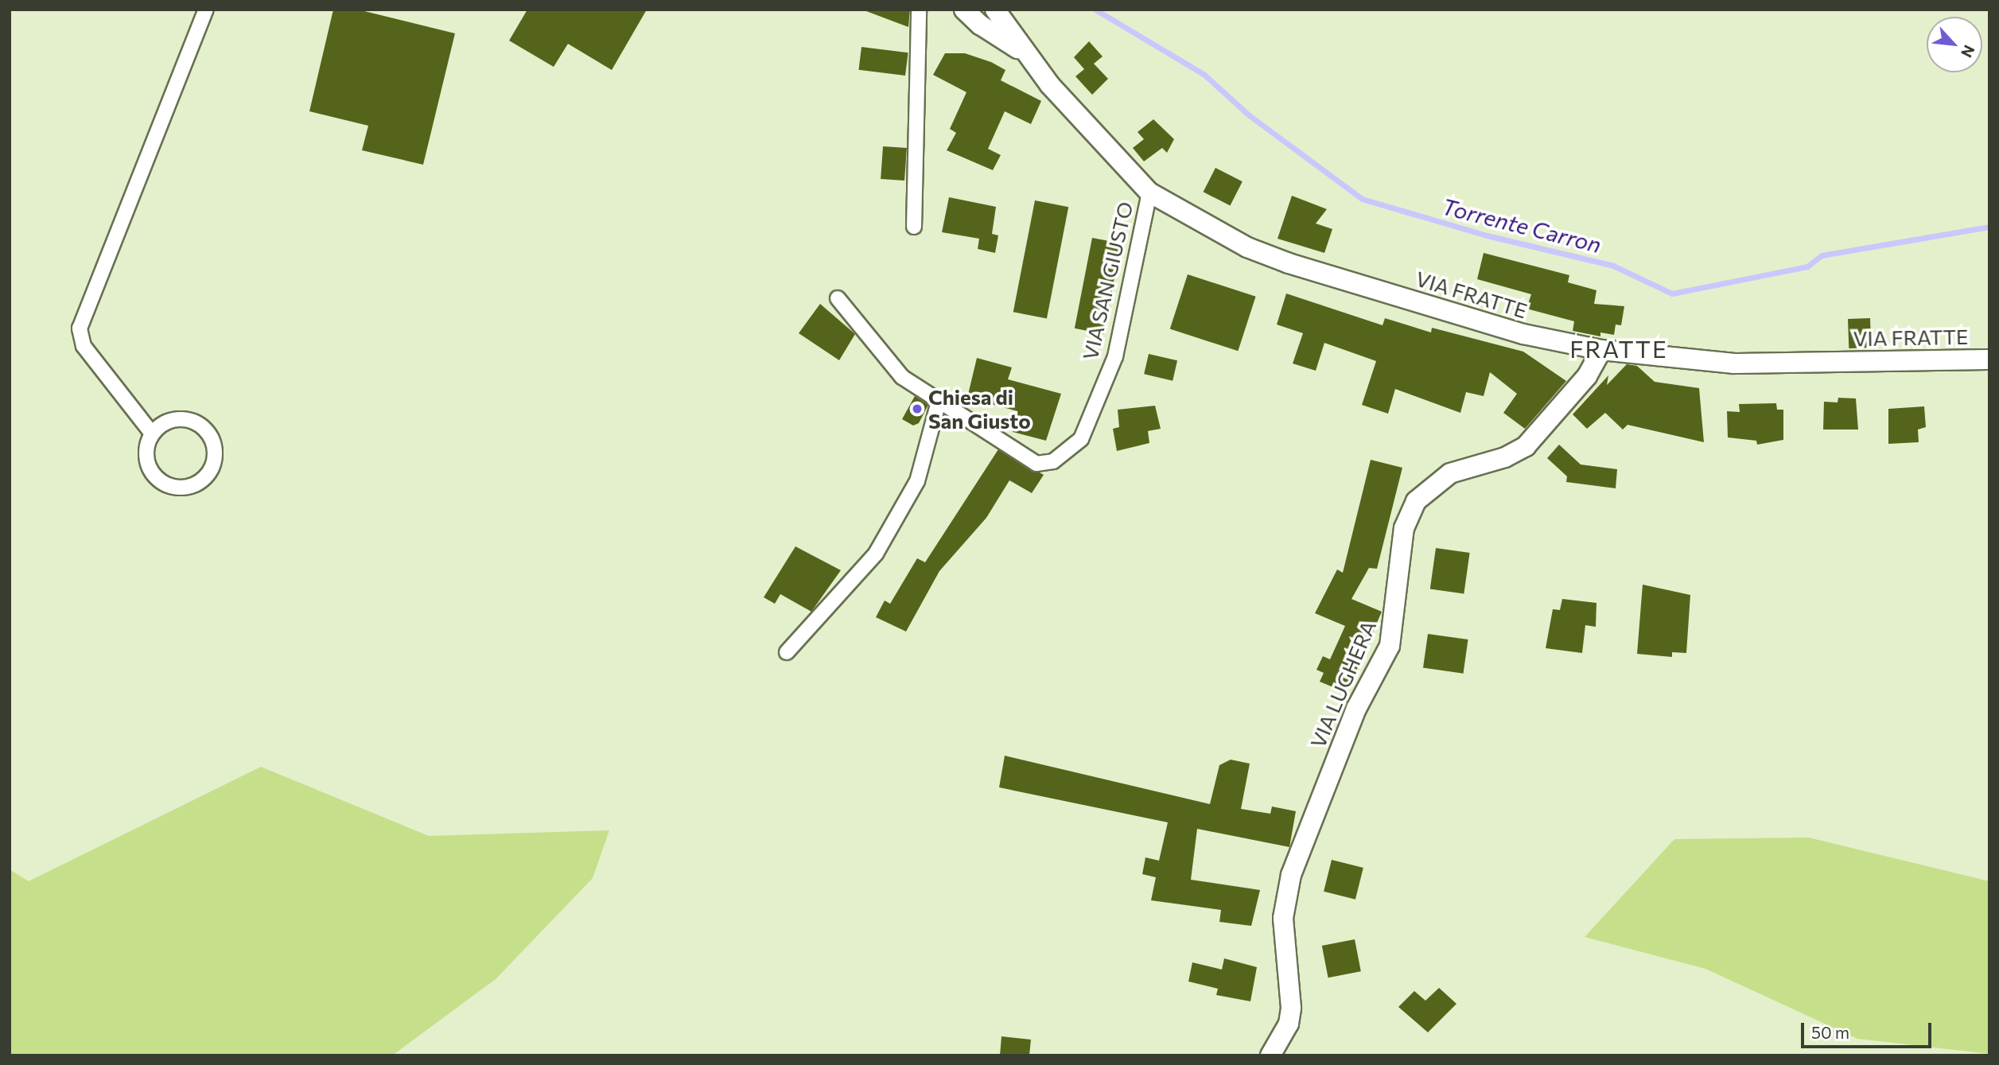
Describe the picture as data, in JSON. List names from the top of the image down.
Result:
{
  "streets": {
    "main road": ["VIA FRATTE", "VIA LUGHERA"],
    "street": ["VIA SAN GIUSTO"]
  },
  "crossings": [
    ["VIA SAN GIUSTO", "VIA FRATTE"],
    ["VIA FRATTE", "VIA LUGHERA"]
  ],
  "districts": ["FRATTE"],
  "water": ["Torrente Carron"],
  "places": ["Chiesa di San Giusto"],
  "scale_bar": "50 m",
  "north": "bottom right"
}
